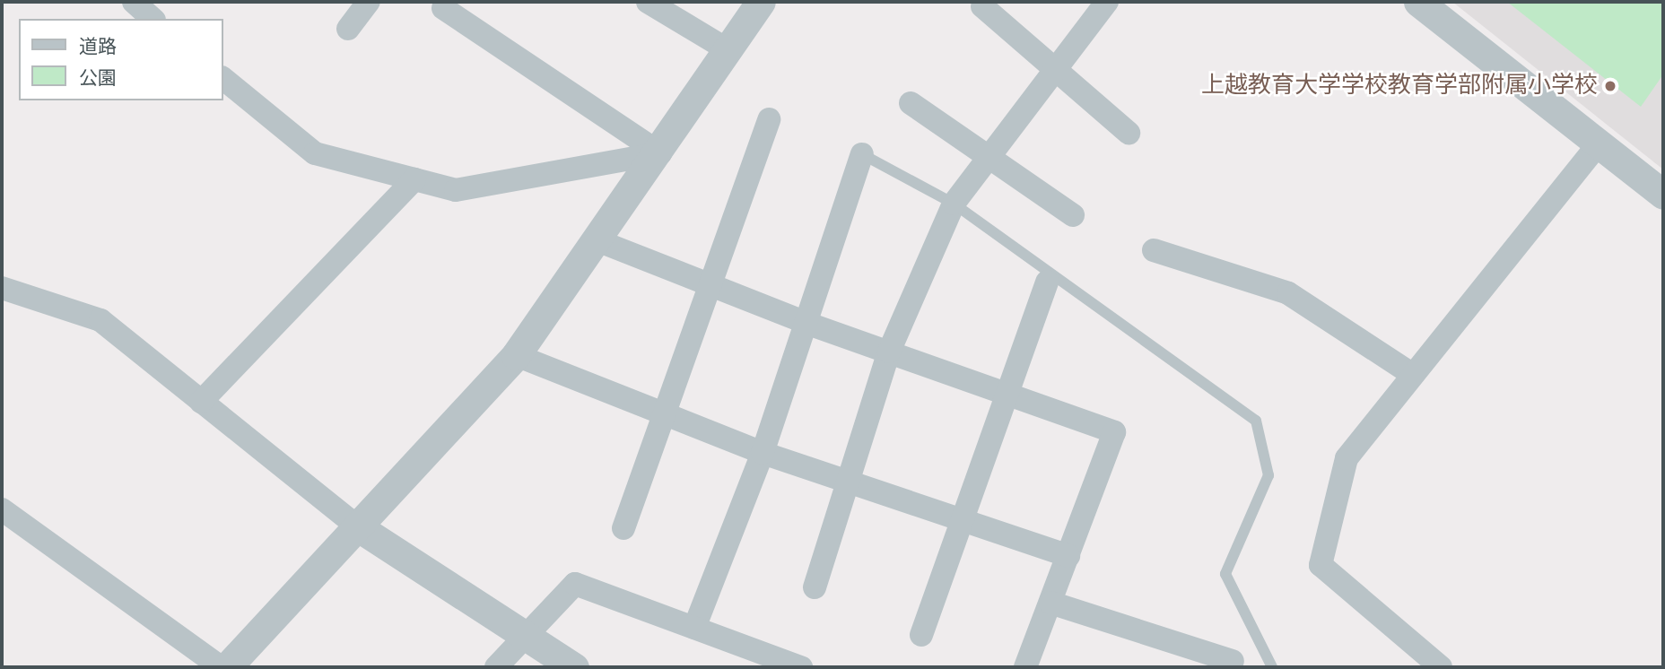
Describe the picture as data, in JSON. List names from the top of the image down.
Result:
{
  "places": ["上越教育大学学校教育学部附属小学校"],
  "legend": ["道路", "公園"]
}
